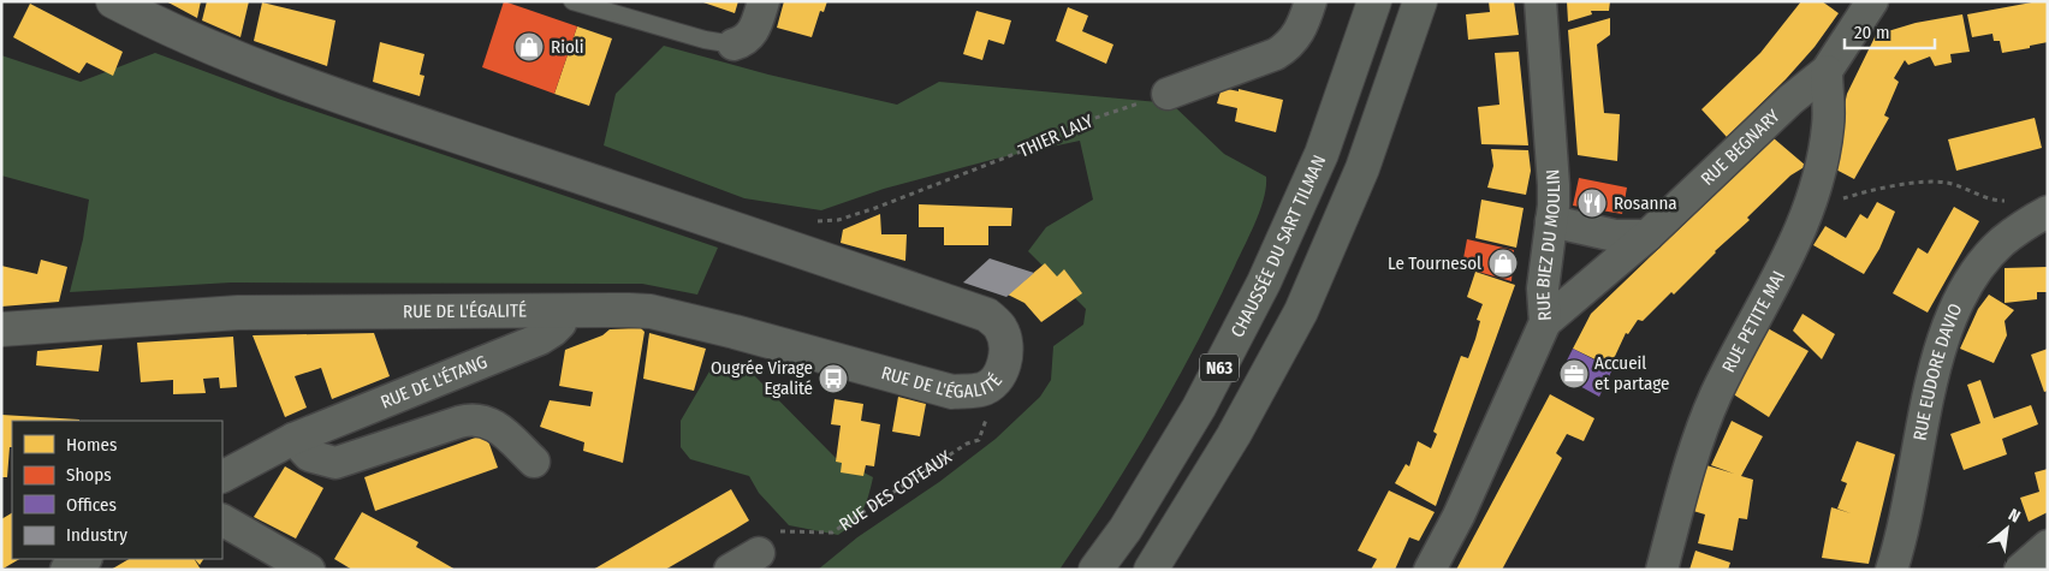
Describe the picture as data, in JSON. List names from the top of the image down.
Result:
{
  "streets": {
    "highway": ["CHAUSSÉE DU SART TILMAN", "N63"],
    "street": [
      "RUE BEGNARY",
      "RUE BIEZ DU MOULIN",
      "RUE DE L'ÉGALITÉ",
      "RUE PETITE MAI",
      "RUE EUDORE DAVIO",
      "RUE DE L'ÉTANG"
    ],
    "path": ["THIER LALY", "RUE DES COTEAUX"]
  },
  "crossings": [
    ["RUE BEGNARY", "RUE BIEZ DU MOULIN"],
    ["RUE BEGNARY", "RUE PETITE MAI"],
    ["RUE DE L'ÉGALITÉ", "RUE DE L'ÉTANG"],
    ["RUE DE L'ÉGALITÉ", "RUE DES COTEAUX"]
  ],
  "places": {
    "shop": ["Rioli", "Le Tournesol"],
    "restaurant": ["Rosanna"],
    "office": ["Accueil et partage"],
    "bus stop": ["Ougrée Virage Egalité"]
  },
  "legend": [
    "Homes",
    "Shops",
    "Offices",
    "Industry"
  ],
  "scale_bar": "20 m",
  "north": "top right"
}
